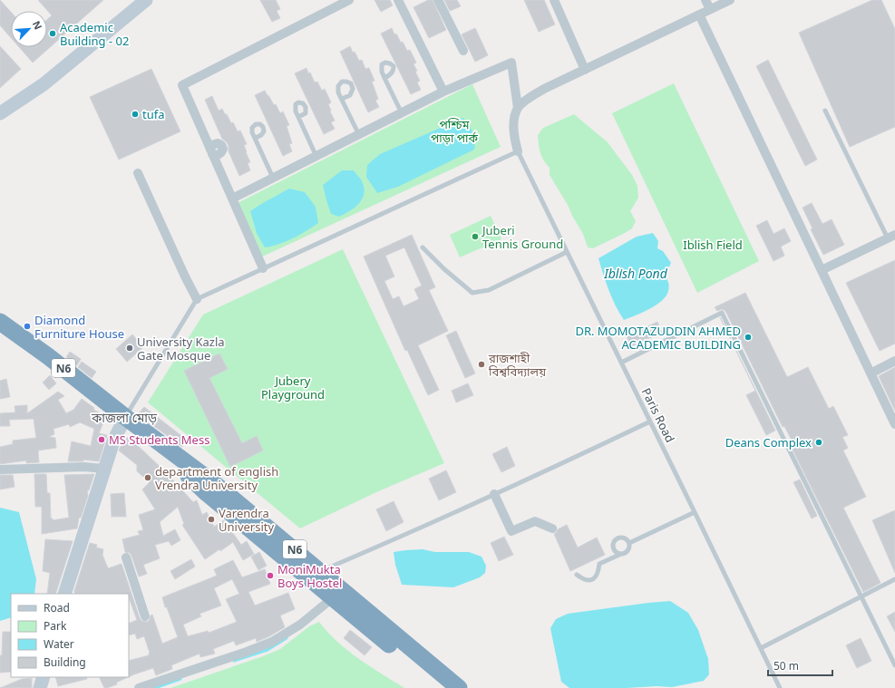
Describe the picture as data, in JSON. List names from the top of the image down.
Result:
{
  "streets": {
    "highway": ["N6"],
    "lane": ["Paris Road"]
  },
  "districts": ["কাজলা মোড়"],
  "water": ["Iblish Pond"],
  "parks": ["পশ্চিম পাড়া পার্ক", "Iblish Field", "Jubery Playground"],
  "places": [
    "Academic Building - 02",
    "tufa",
    "Juberi Tennis Ground",
    "Diamond Furniture House",
    "DR. MOMOTAZUDDIN AHMED ACADEMIC BUILDING",
    "University Kazla Gate Mosque",
    "রাজশাহী বিশ্ববিদ্যালয়",
    "MS Students Mess",
    "Deans Complex",
    "department of english Vrendra University",
    "Varendra University",
    "MoniMukta Boys Hostel"
  ],
  "legend": [
    "Road",
    "Park",
    "Water",
    "Building"
  ],
  "scale_bar": "50 m",
  "north": "top right"
}
